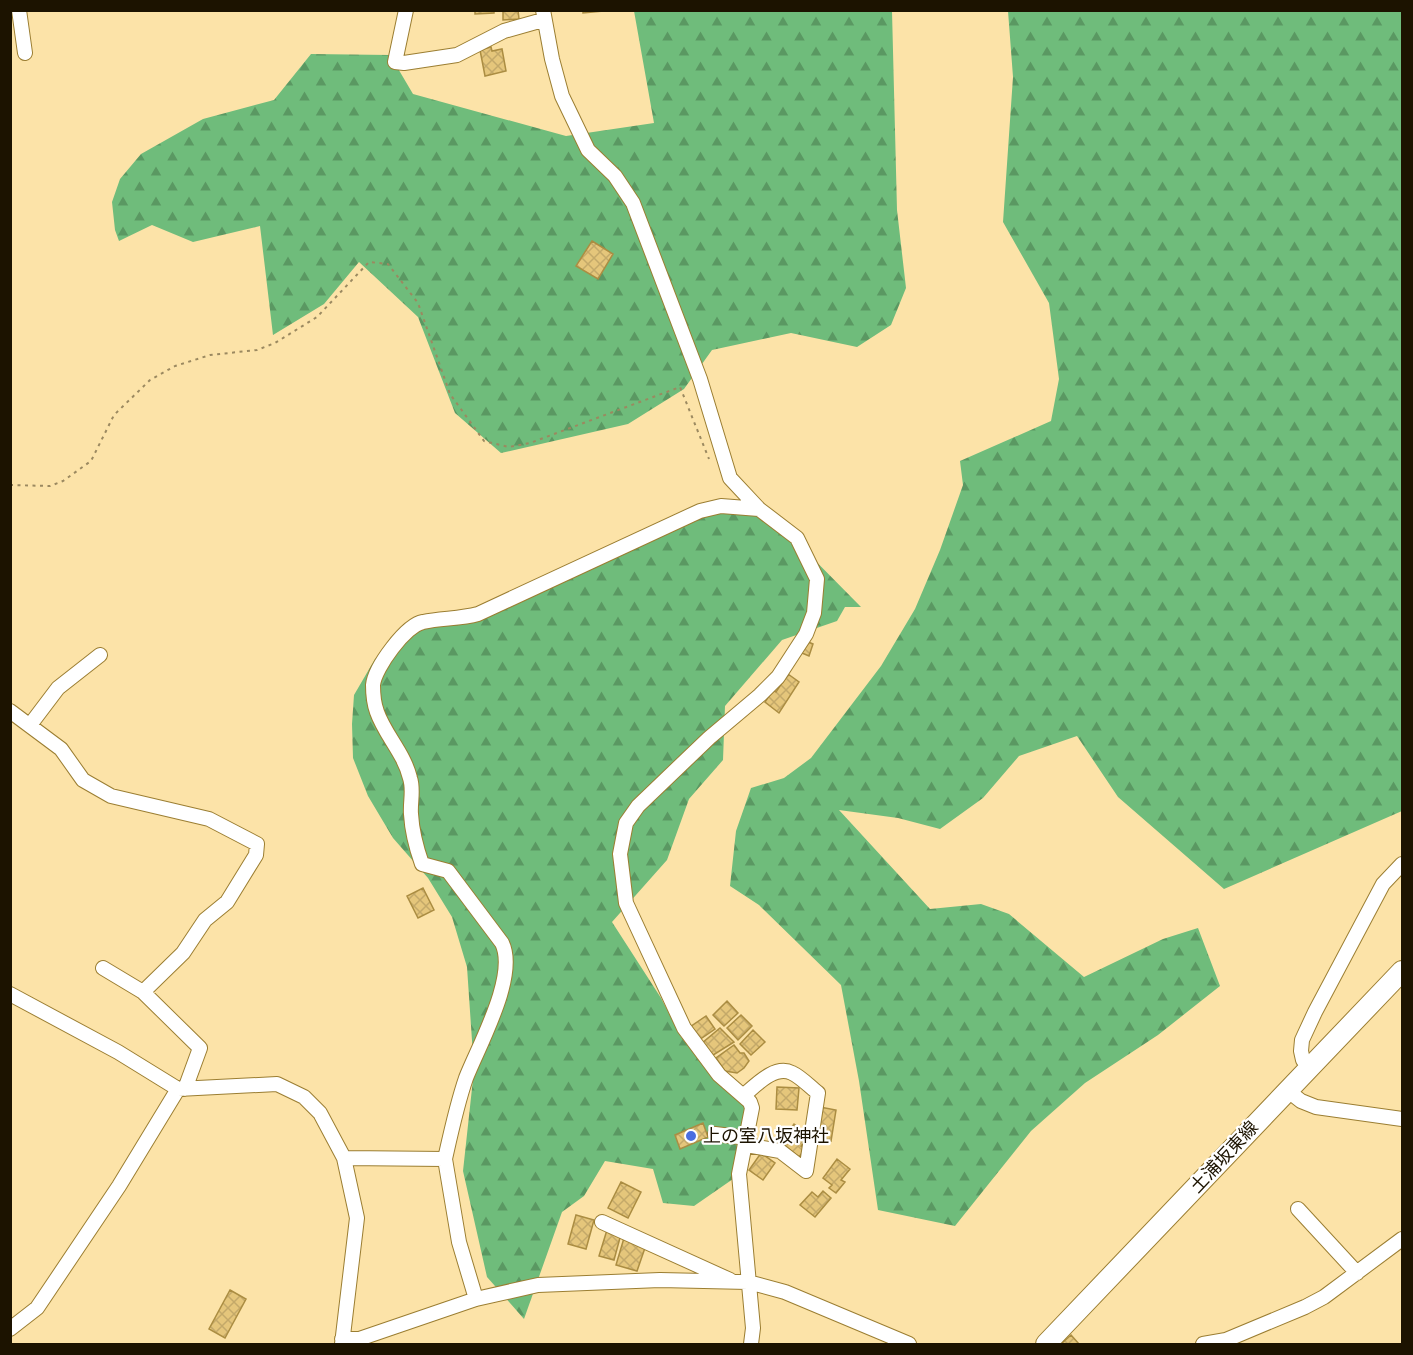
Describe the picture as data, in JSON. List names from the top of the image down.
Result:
{
  "streets": {
    "main road": ["土浦坂東線"]
  },
  "places": ["上の室八坂神社"]
}
